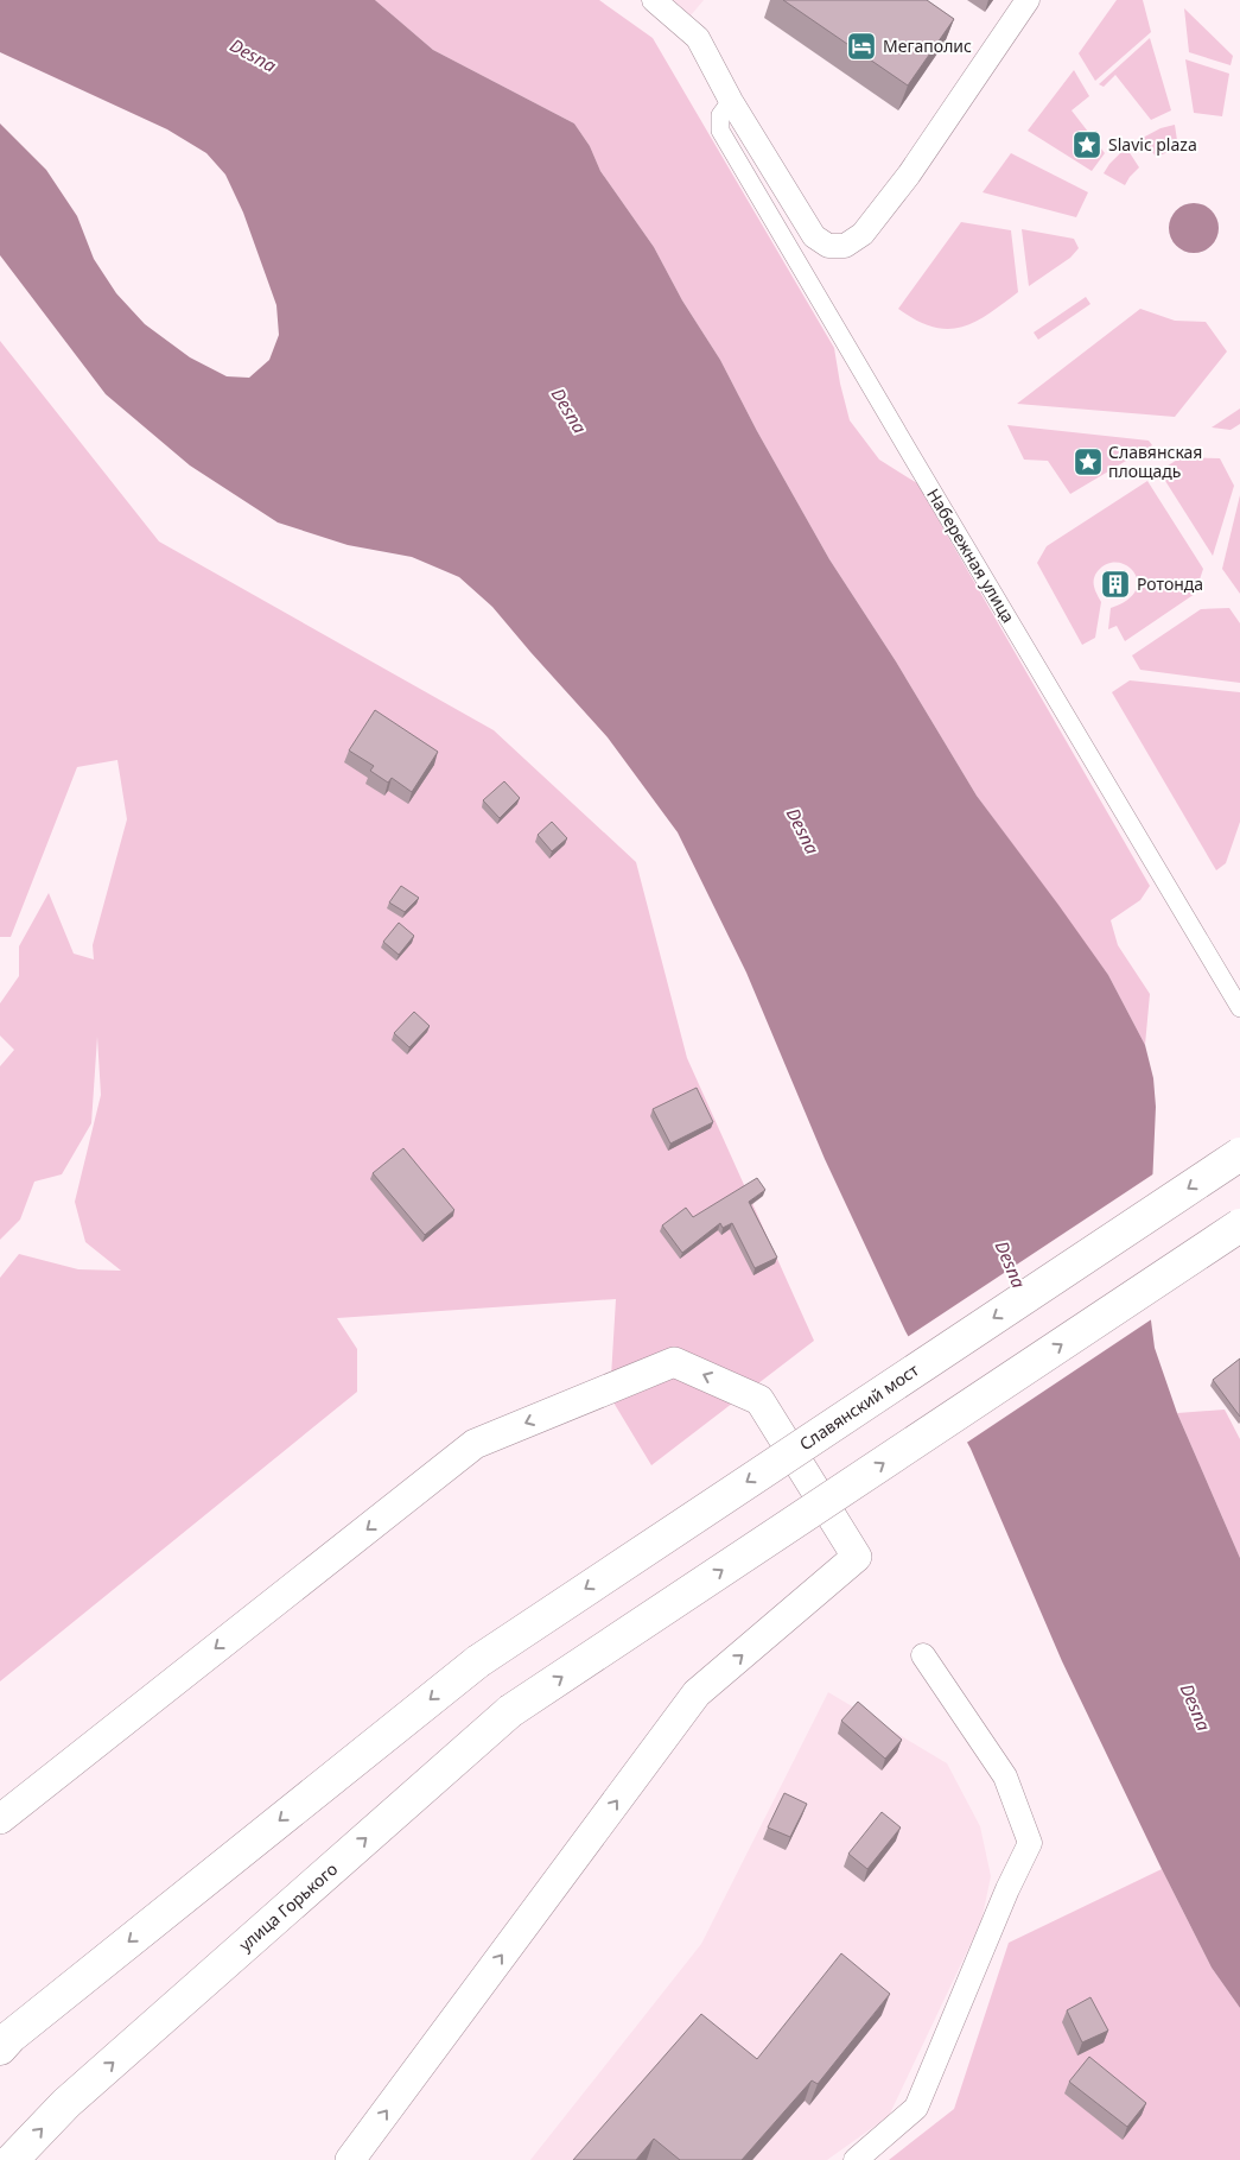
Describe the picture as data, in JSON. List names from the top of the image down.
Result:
{
  "streets": {
    "main road": ["Славянский мост", "улица Горького"],
    "street": ["Набережная улица"]
  },
  "one_way": ["Славянский мост", "улица Горького"],
  "water": ["Desna"],
  "places": {
    "hotel": ["Мегаполис"],
    "place": ["Slavic plaza", "Славянская площадь"],
    "building": ["Ротонда"]
  }
}
